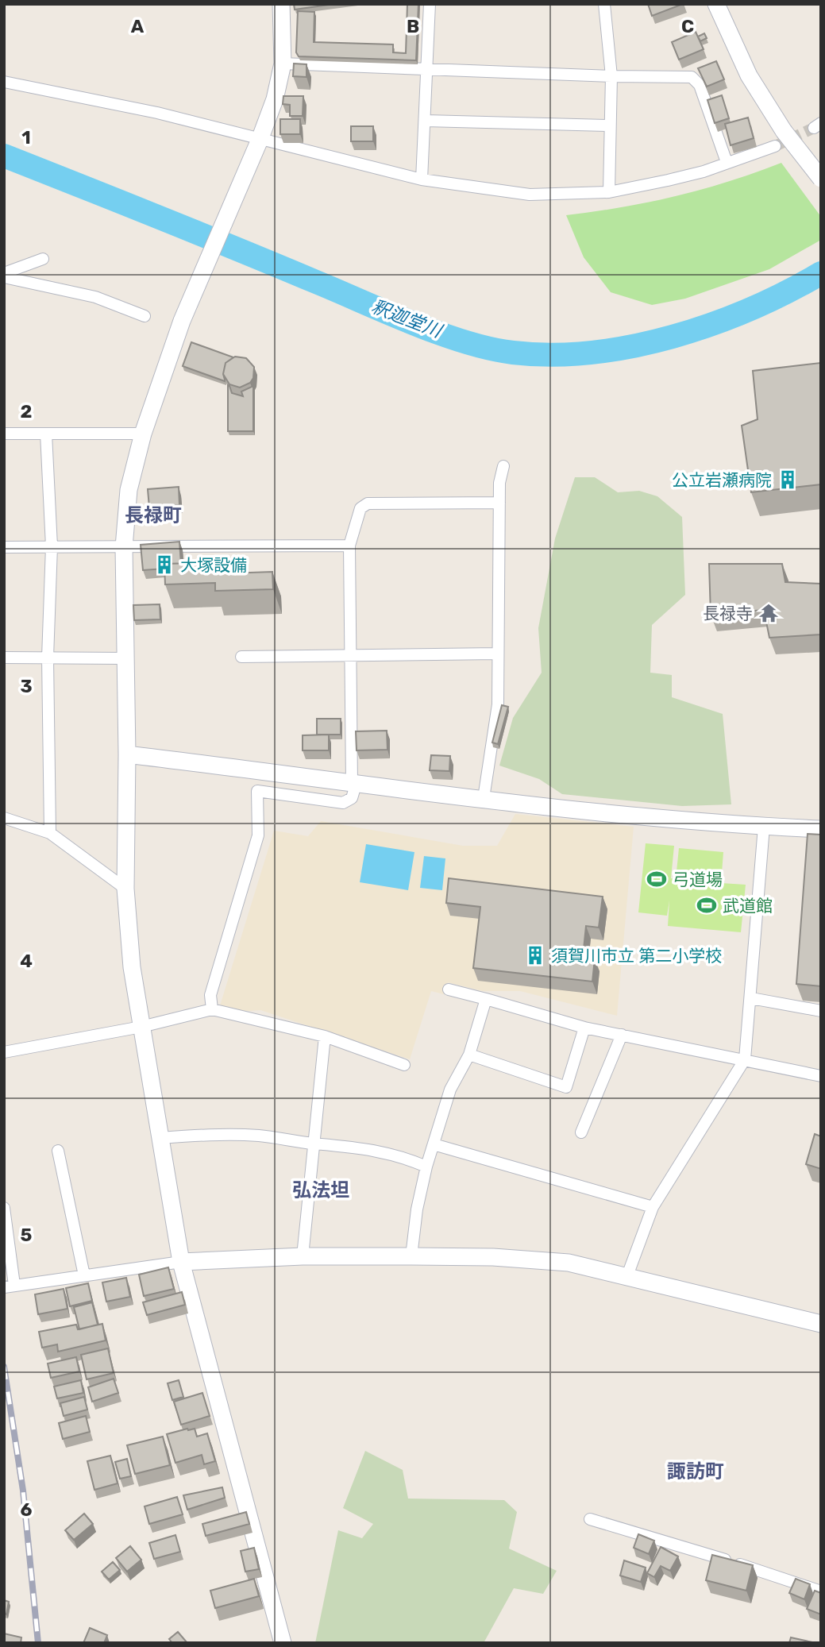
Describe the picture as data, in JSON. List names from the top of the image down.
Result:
{
  "districts": ["長禄町", "弘法坦", "諏訪町"],
  "water": ["釈迦堂川"],
  "places": {
    "building": ["公立岩瀬病院", "大塚設備", "須賀川市立 第二小学校"],
    "temple": ["長禄寺"],
    "sports": ["弓道場", "武道館"]
  },
  "grid": {
    "columns": ["A", "B", "C"],
    "rows": [
      "1",
      "2",
      "3",
      "4",
      "5",
      "6"
    ]
  }
}
